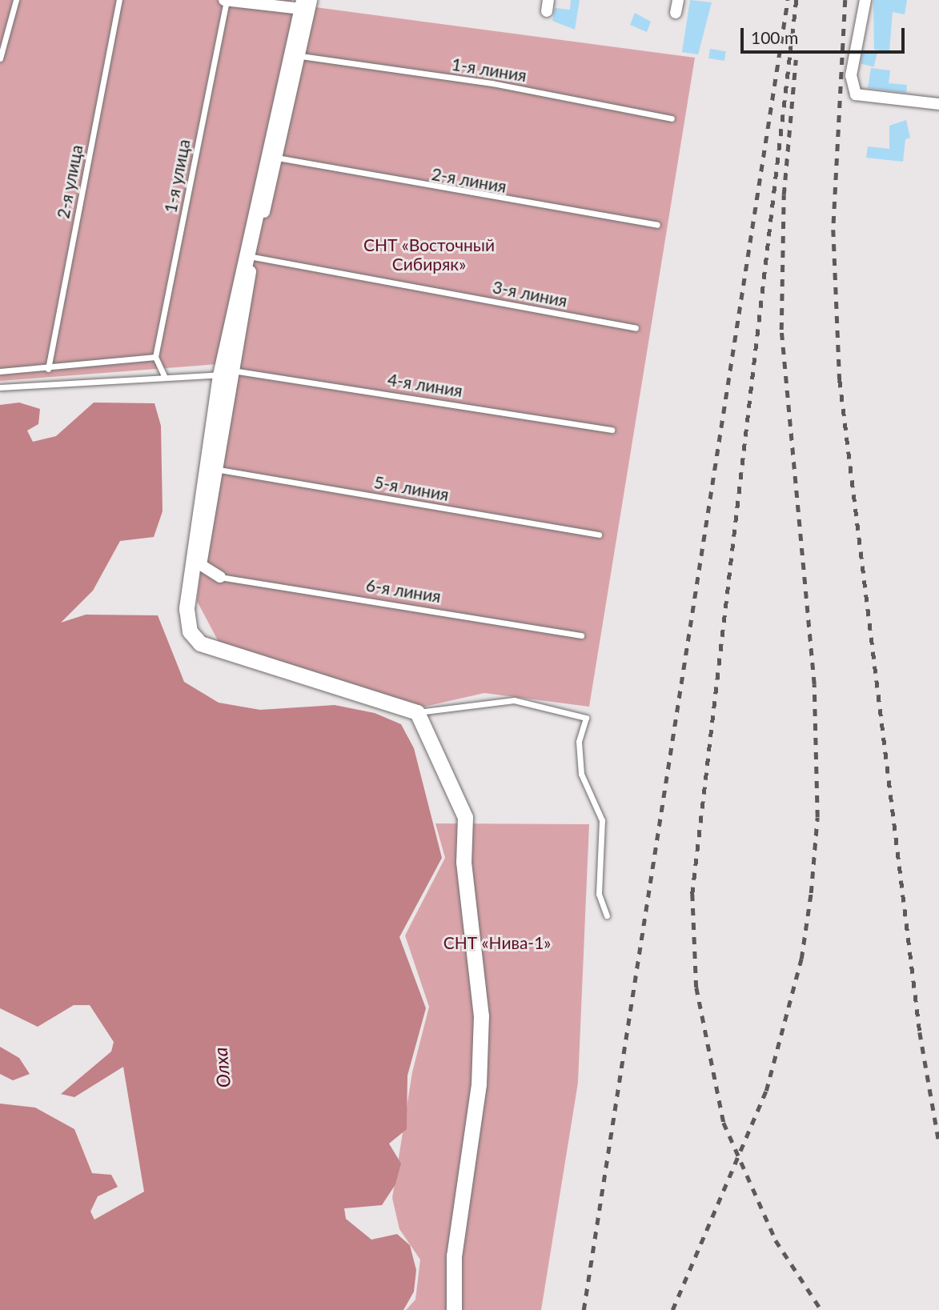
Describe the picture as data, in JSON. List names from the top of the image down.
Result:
{
  "streets": {
    "lane": [
      "1-я линия",
      "1-я улица",
      "2-я линия",
      "2-я улица",
      "3-я линия",
      "4-я линия",
      "5-я линия",
      "6-я линия"
    ]
  },
  "water": ["Олха"],
  "parks": ["СНТ «Восточный Сибиряк»", "СНТ «Нива-1»"],
  "scale_bar": "100 m"
}
